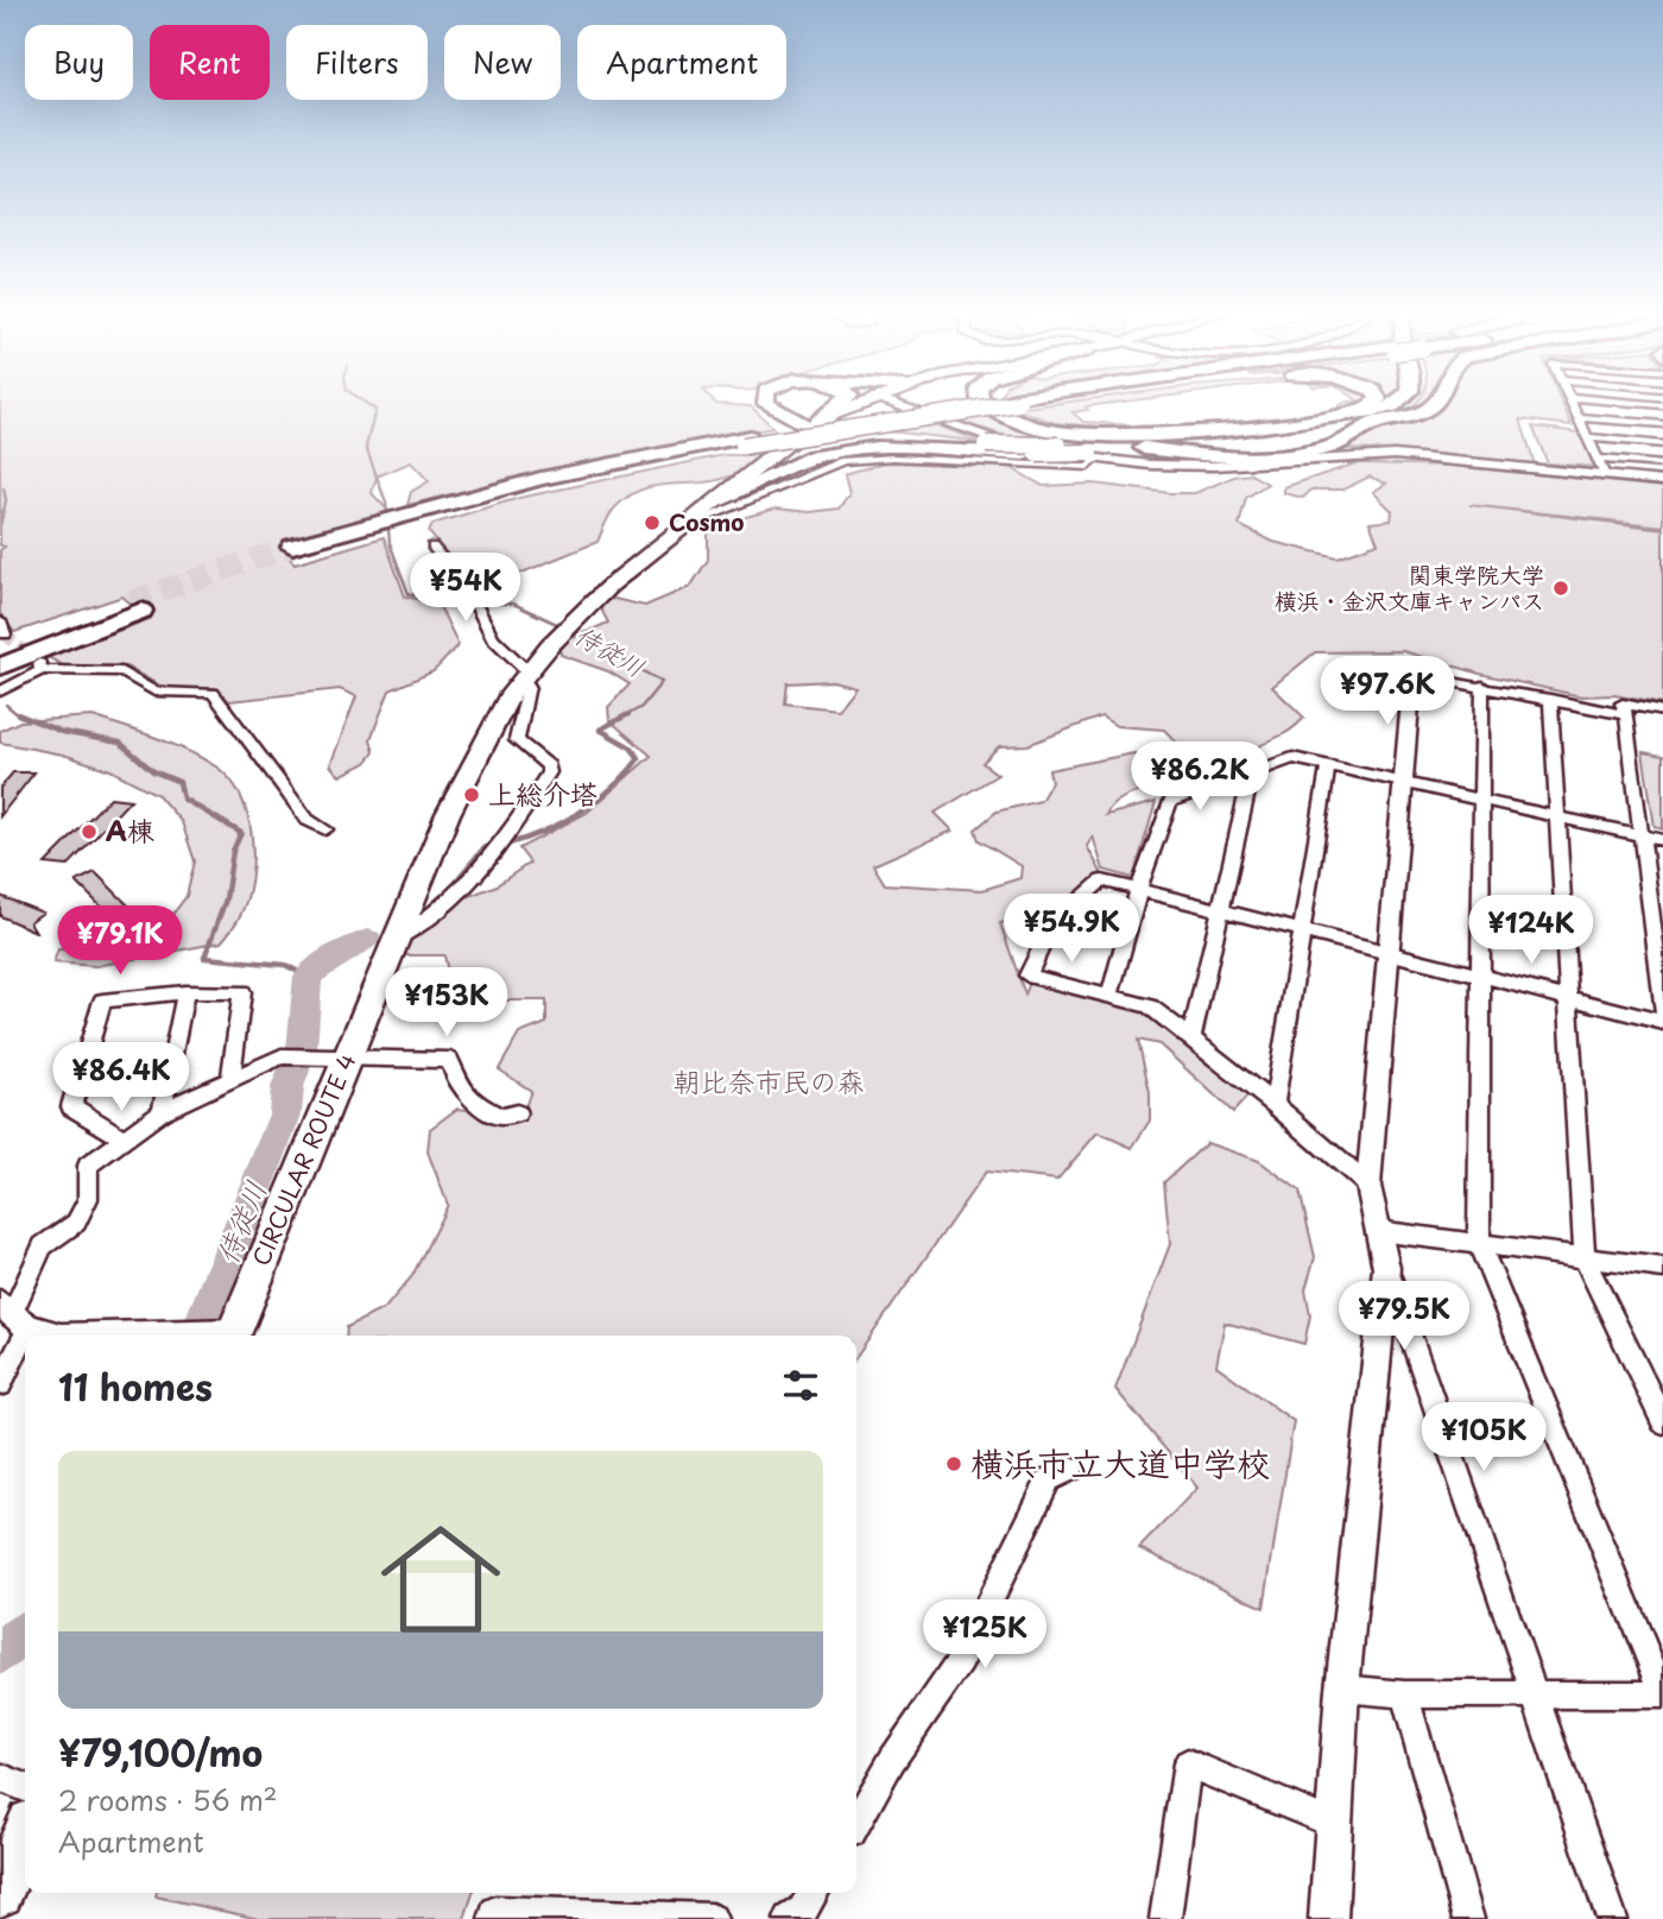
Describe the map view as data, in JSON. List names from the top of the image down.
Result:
{
  "streets": {
    "main road": ["CIRCULAR ROUTE 4"]
  },
  "water": ["侍従川"],
  "parks": ["朝比奈市民の森"],
  "places": [
    "Cosmo",
    "関東学院大学 横浜・金沢文庫キャンパス",
    "上総介塔",
    "A棟",
    "横浜市立大道中学校"
  ],
  "page": {
    "chip": [
      "Buy",
      "Rent",
      "Filters",
      "New",
      "Apartment"
    ],
    "price": [
      "¥54K",
      "¥97.6K",
      "¥86.2K",
      "¥54.9K",
      "¥124K",
      "¥79.1K",
      "¥153K",
      "¥86.4K",
      "¥79.5K",
      "¥105K",
      "¥125K"
    ],
    "heading": "11 homes",
    "list": [
      {
        "name": "¥79,100/mo",
        "note": "2 rooms · 56 m² · Apartment"
      }
    ]
  }
}
